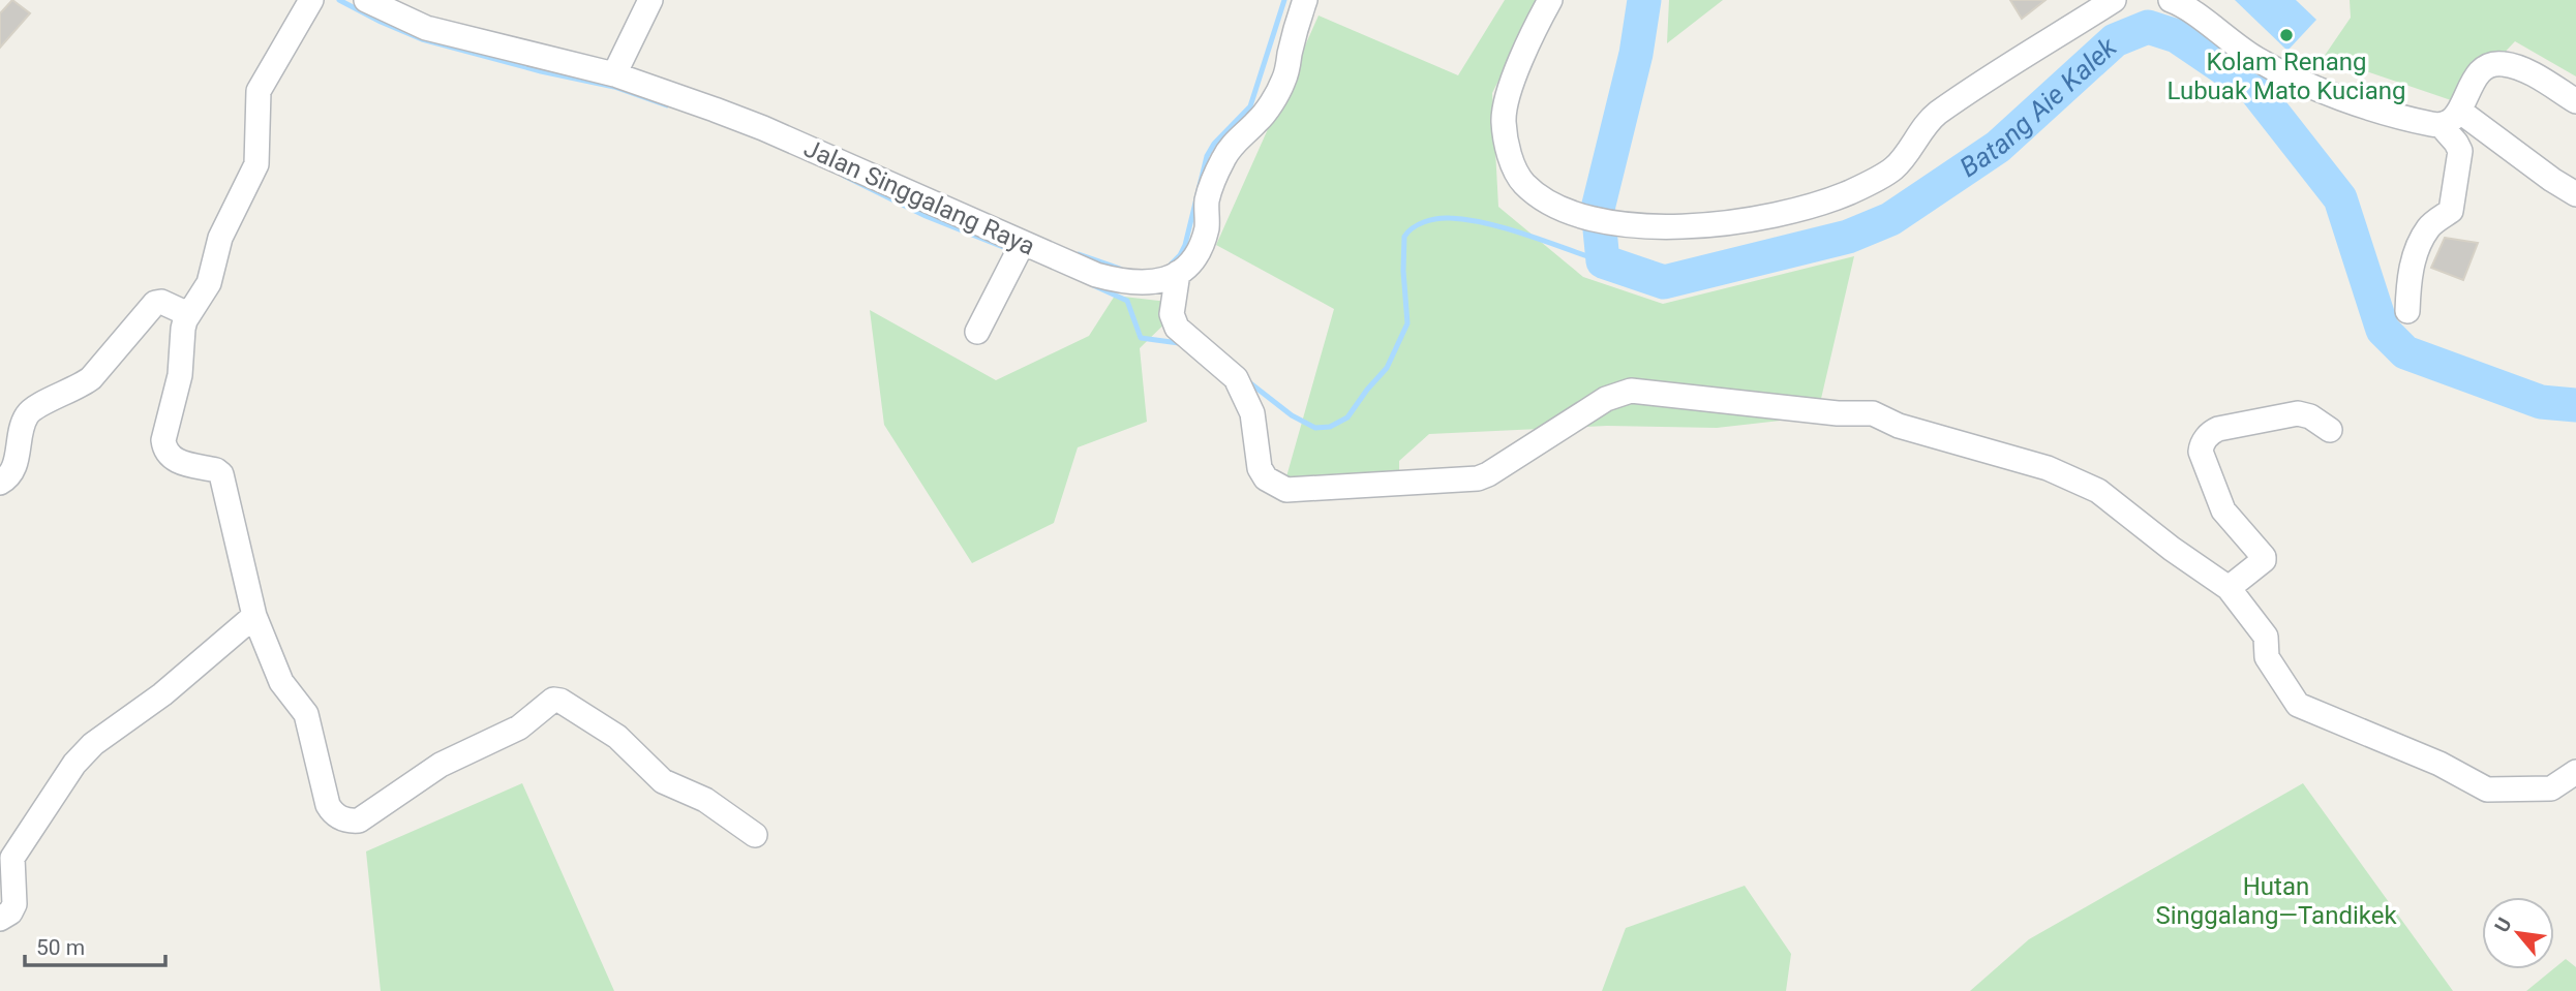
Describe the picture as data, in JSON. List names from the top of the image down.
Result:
{
  "streets": {
    "street": ["Jalan Singgalang Raya"]
  },
  "water": ["Batang Aie Kalek"],
  "parks": ["Hutan Singgalang—Tandikek"],
  "places": ["Kolam Renang Lubuak Mato Kuciang"],
  "scale_bar": "50 m",
  "north": "top left"
}
